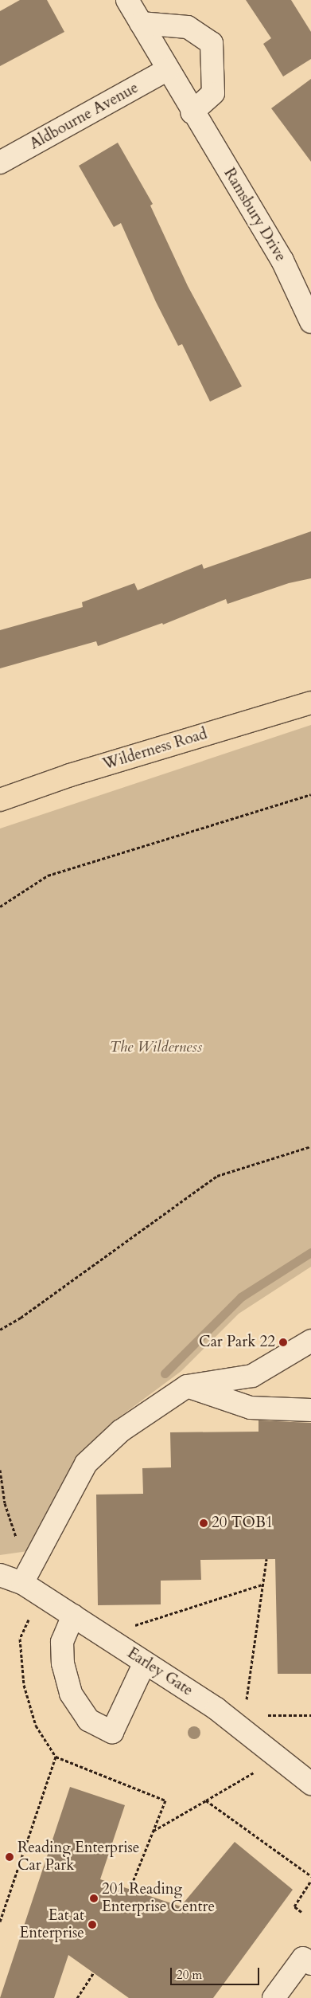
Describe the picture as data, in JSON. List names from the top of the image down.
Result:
{
  "streets": {
    "main road": ["Wilderness Road"],
    "street": ["Aldbourne Avenue", "Ramsbury Drive", "Earley Gate"]
  },
  "crossings": [
    ["Aldbourne Avenue", "Ramsbury Drive"]
  ],
  "parks": ["The Wilderness"],
  "places": [
    "Car Park 22",
    "20 TOB1",
    "Reading Enterprise Car Park",
    "201 Reading Enterprise Centre",
    "Eat at Enterprise"
  ],
  "scale_bar": "20 m"
}
